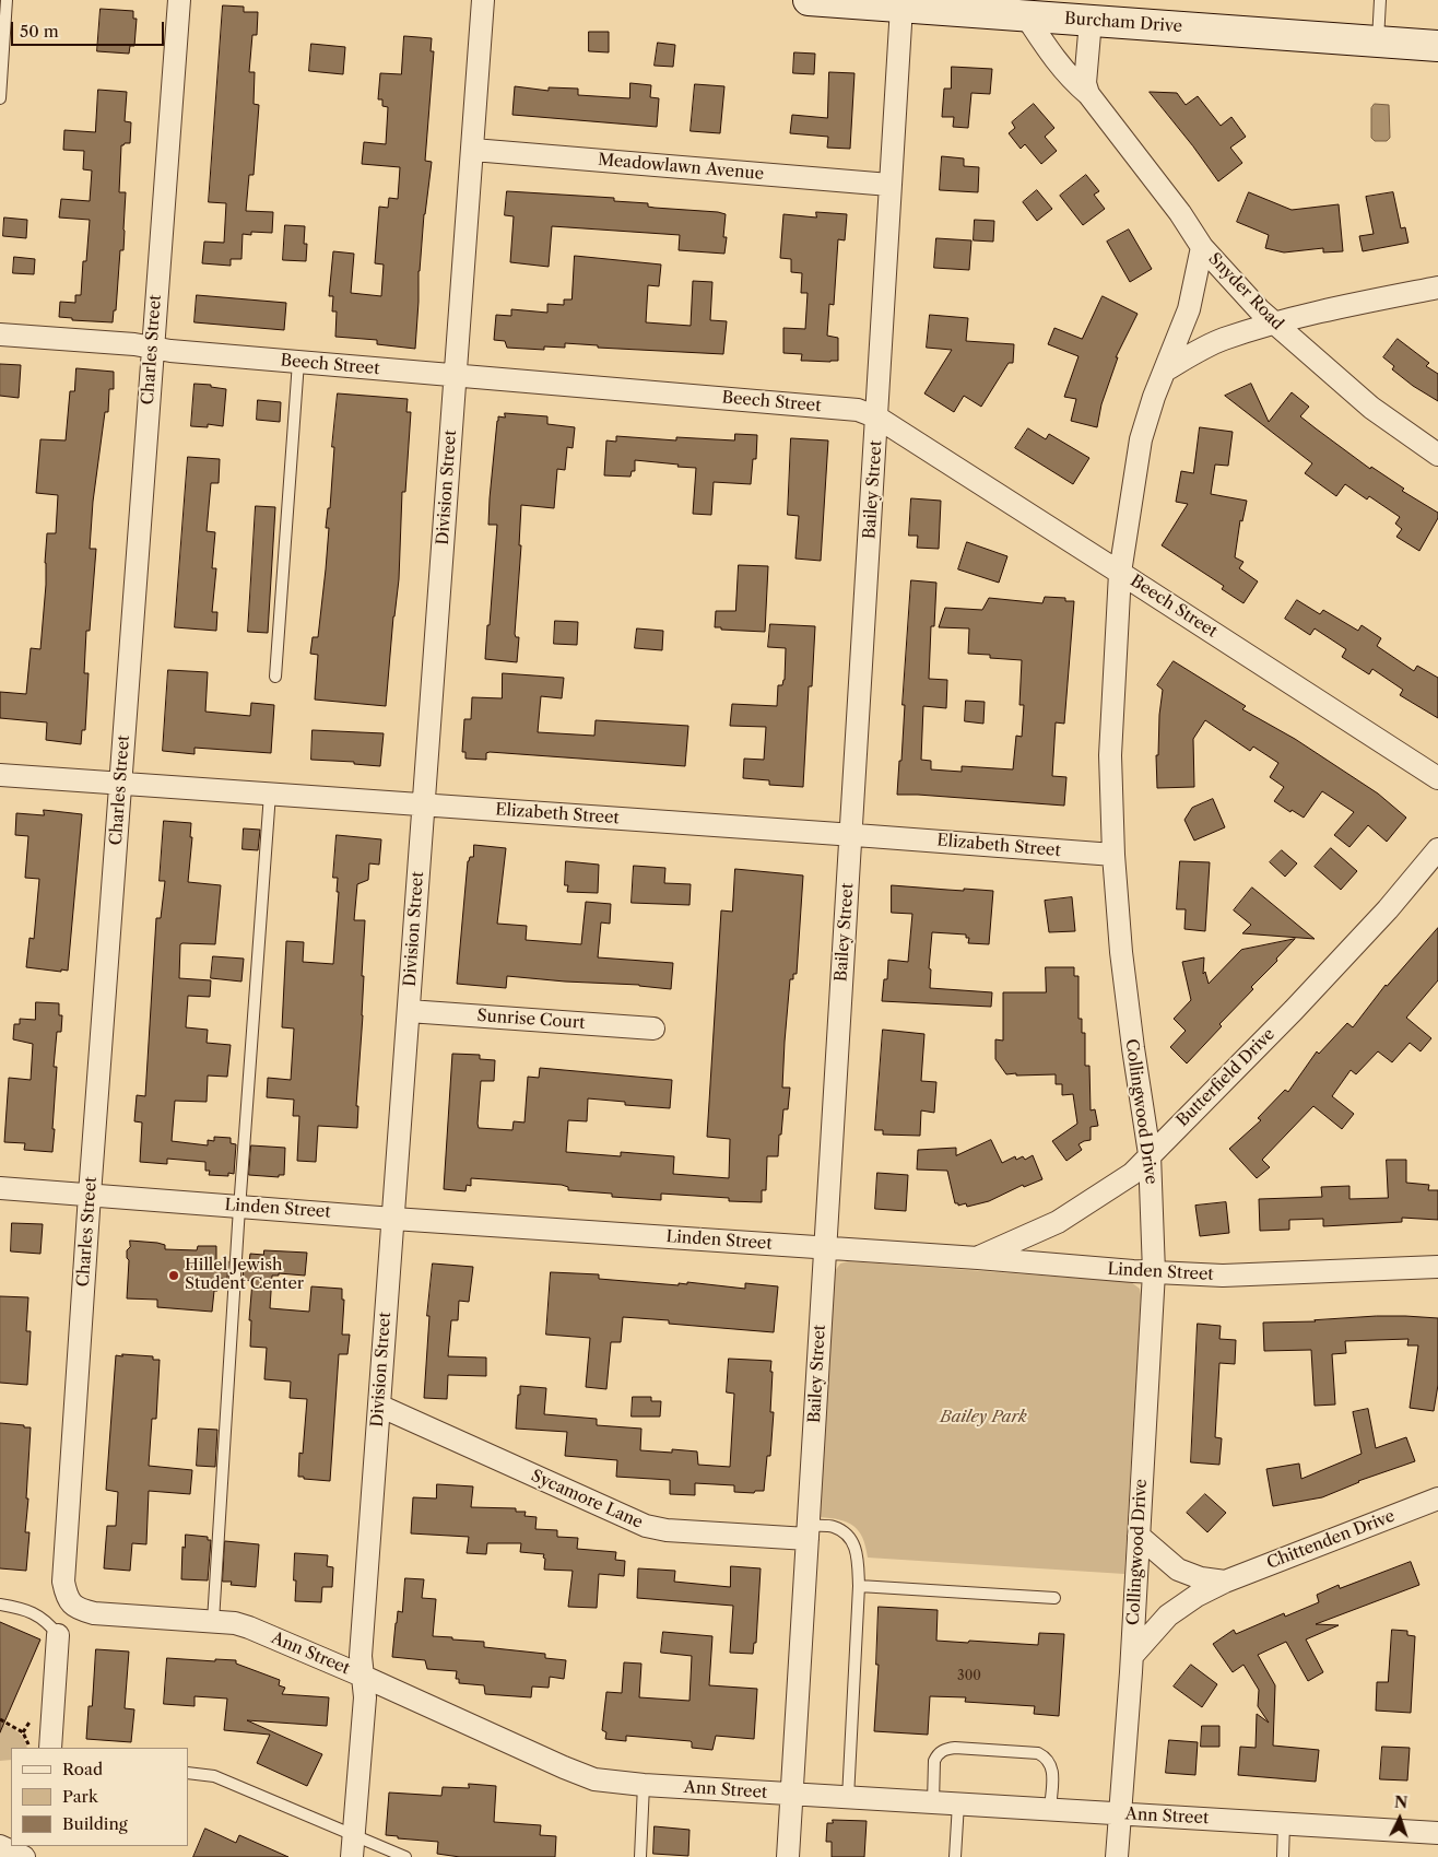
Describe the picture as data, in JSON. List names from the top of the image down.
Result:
{
  "streets": {
    "street": [
      "Burcham Drive",
      "Meadowlawn Avenue",
      "Snyder Road",
      "Charles Street",
      "Beech Street",
      "Division Street",
      "Bailey Street",
      "Elizabeth Street",
      "Sunrise Court",
      "Butterfield Drive",
      "Collingwood Drive",
      "Linden Street",
      "Sycamore Lane",
      "Chittenden Drive",
      "Ann Street"
    ]
  },
  "crossings": [
    ["Burcham Drive", "Snyder Road"],
    ["Burcham Drive", "Bailey Street"],
    ["Meadowlawn Avenue", "Division Street"],
    ["Meadowlawn Avenue", "Bailey Street"],
    ["Snyder Road", "Collingwood Drive"],
    ["Charles Street", "Beech Street"],
    ["Charles Street", "Elizabeth Street"],
    ["Charles Street", "Linden Street"],
    ["Charles Street", "Ann Street"],
    ["Beech Street", "Division Street"],
    ["Beech Street", "Bailey Street"],
    ["Beech Street", "Collingwood Drive"],
    ["Division Street", "Elizabeth Street"],
    ["Division Street", "Sunrise Court"],
    ["Division Street", "Linden Street"],
    ["Division Street", "Sycamore Lane"],
    ["Division Street", "Ann Street"],
    ["Bailey Street", "Elizabeth Street"],
    ["Bailey Street", "Linden Street"],
    ["Bailey Street", "Sycamore Lane"],
    ["Bailey Street", "Ann Street"],
    ["Elizabeth Street", "Collingwood Drive"],
    ["Butterfield Drive", "Collingwood Drive"],
    ["Butterfield Drive", "Linden Street"],
    ["Collingwood Drive", "Linden Street"],
    ["Collingwood Drive", "Chittenden Drive"],
    ["Collingwood Drive", "Ann Street"]
  ],
  "parks": ["Bailey Park"],
  "places": ["Hillel Jewish Student Center"],
  "house_numbers": ["300"],
  "legend": ["Road", "Park", "Building"],
  "scale_bar": "50 m",
  "north": "top"
}
